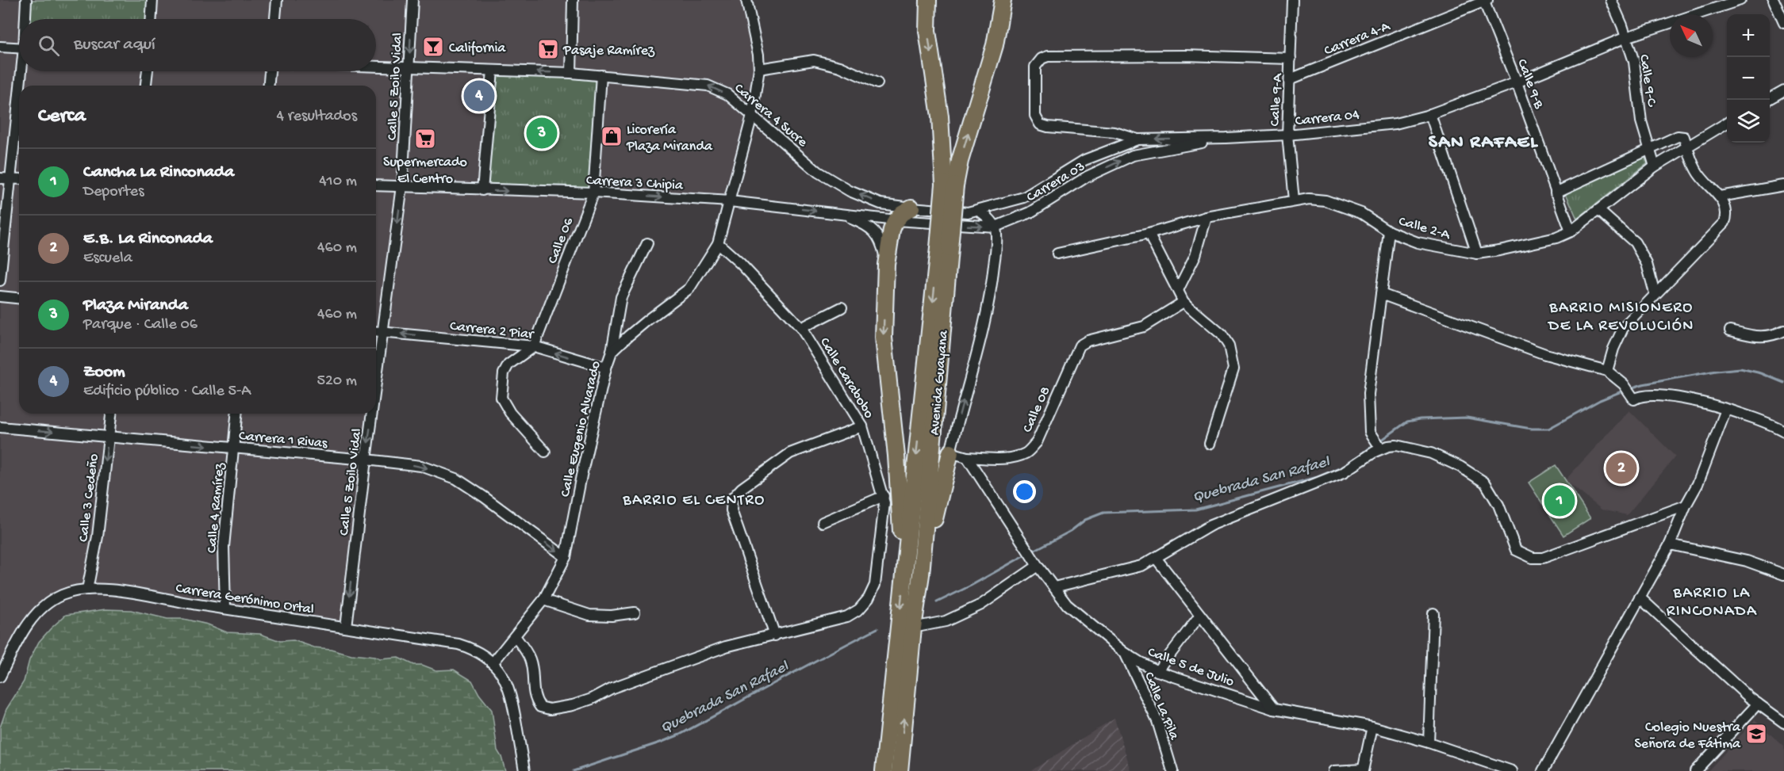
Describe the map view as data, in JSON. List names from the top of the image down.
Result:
{
  "streets": {
    "highway": ["Avenida Guayana"],
    "street": [
      "Carrera 4-A",
      "Calle 9-C",
      "Calle 9-B",
      "Calle 5 Zoilo Vidal",
      "Calle 9-A",
      "Carrera 4 Sucre",
      "Carrera 04",
      "Carrera 03",
      "Carrera 3 Chipia",
      "Calle 2-A",
      "Calle 06",
      "Carrera 2 Piar",
      "Calle Carabobo",
      "Calle 08",
      "Calle Eugenio Alvarado",
      "Carrera 1 Rivas",
      "Calle 3 Cedeño",
      "Calle 4 Ramírez",
      "Carrera Gerónimo Ortal",
      "Calle 5 de Julio",
      "Calle La Pila"
    ]
  },
  "crossings": [
    ["Carrera 4-A", "Calle 9-B"],
    ["Carrera 4-A", "Calle 9-A"],
    ["Calle 9-C", "Carrera 04"],
    ["Calle 9-C", "Calle 2-A"],
    ["Calle 9-B", "Carrera 04"],
    ["Calle 9-B", "Calle 2-A"],
    ["Calle 5 Zoilo Vidal", "Carrera 4 Sucre"],
    ["Calle 5 Zoilo Vidal", "Carrera 3 Chipia"],
    ["Calle 5 Zoilo Vidal", "Carrera 2 Piar"],
    ["Calle 5 Zoilo Vidal", "Carrera 1 Rivas"],
    ["Calle 5 Zoilo Vidal", "Carrera Gerónimo Ortal"],
    ["Calle 9-A", "Carrera 04"],
    ["Calle 9-A", "Calle 2-A"],
    ["Carrera 4 Sucre", "Carrera 04"],
    ["Carrera 4 Sucre", "Calle 06"],
    ["Carrera 4 Sucre", "Calle Eugenio Alvarado"],
    ["Carrera 04", "Carrera 03"],
    ["Carrera 03", "Carrera 3 Chipia"],
    ["Carrera 3 Chipia", "Calle 06"],
    ["Carrera 3 Chipia", "Calle Eugenio Alvarado"],
    ["Calle 06", "Carrera 2 Piar"],
    ["Carrera 2 Piar", "Calle Eugenio Alvarado"],
    ["Calle Carabobo", "Calle Eugenio Alvarado"],
    ["Calle 08", "Calle 5 de Julio"],
    ["Calle Eugenio Alvarado", "Carrera 1 Rivas"],
    ["Calle Eugenio Alvarado", "Carrera Gerónimo Ortal"],
    ["Carrera 1 Rivas", "Calle 3 Cedeño"],
    ["Carrera 1 Rivas", "Calle 4 Ramírez"],
    ["Calle 3 Cedeño", "Carrera Gerónimo Ortal"],
    ["Calle 4 Ramírez", "Carrera Gerónimo Ortal"],
    ["Calle 5 de Julio", "Calle La Pila"]
  ],
  "one_way": [
    "Calle 5 Zoilo Vidal",
    "Carrera 4 Sucre",
    "Carrera 03",
    "Carrera 3 Chipia",
    "Carrera 2 Piar",
    "Carrera 1 Rivas",
    "Calle 3 Cedeño"
  ],
  "districts": [
    "SAN RAFAEL",
    "BARRIO MISIONERO DE LA REVOLUCIÓN",
    "BARRIO EL CENTRO",
    "BARRIO LA RINCONADA"
  ],
  "water": ["Quebrada San Rafael"],
  "places": {
    "bar": ["California"],
    "supermarket": ["Pasaje Ramírez", "Supermercado El Centro"],
    "shop": ["Licorería Plaza Miranda"],
    "school or university": ["Colegio Nuestra Señora de Fátima"]
  },
  "north": "top left",
  "page": {
    "map_buttons": ["+", "−"],
    "search": "Buscar aquí",
    "pins": [
      "4",
      "3",
      "2",
      "1"
    ],
    "heading": ["Cerca", "4 resultados"],
    "list": [
      {
        "mark": "1",
        "name": "Cancha La Rinconada",
        "note": "Deportes",
        "value": "410 m"
      },
      {
        "mark": "2",
        "name": "E.B. La Rinconada",
        "note": "Escuela",
        "value": "460 m"
      },
      {
        "mark": "3",
        "name": "Plaza Miranda",
        "note": "Parque · Calle 06",
        "value": "460 m"
      },
      {
        "mark": "4",
        "name": "Zoom",
        "note": "Edificio público · Calle 5-A",
        "value": "520 m"
      }
    ]
  }
}
